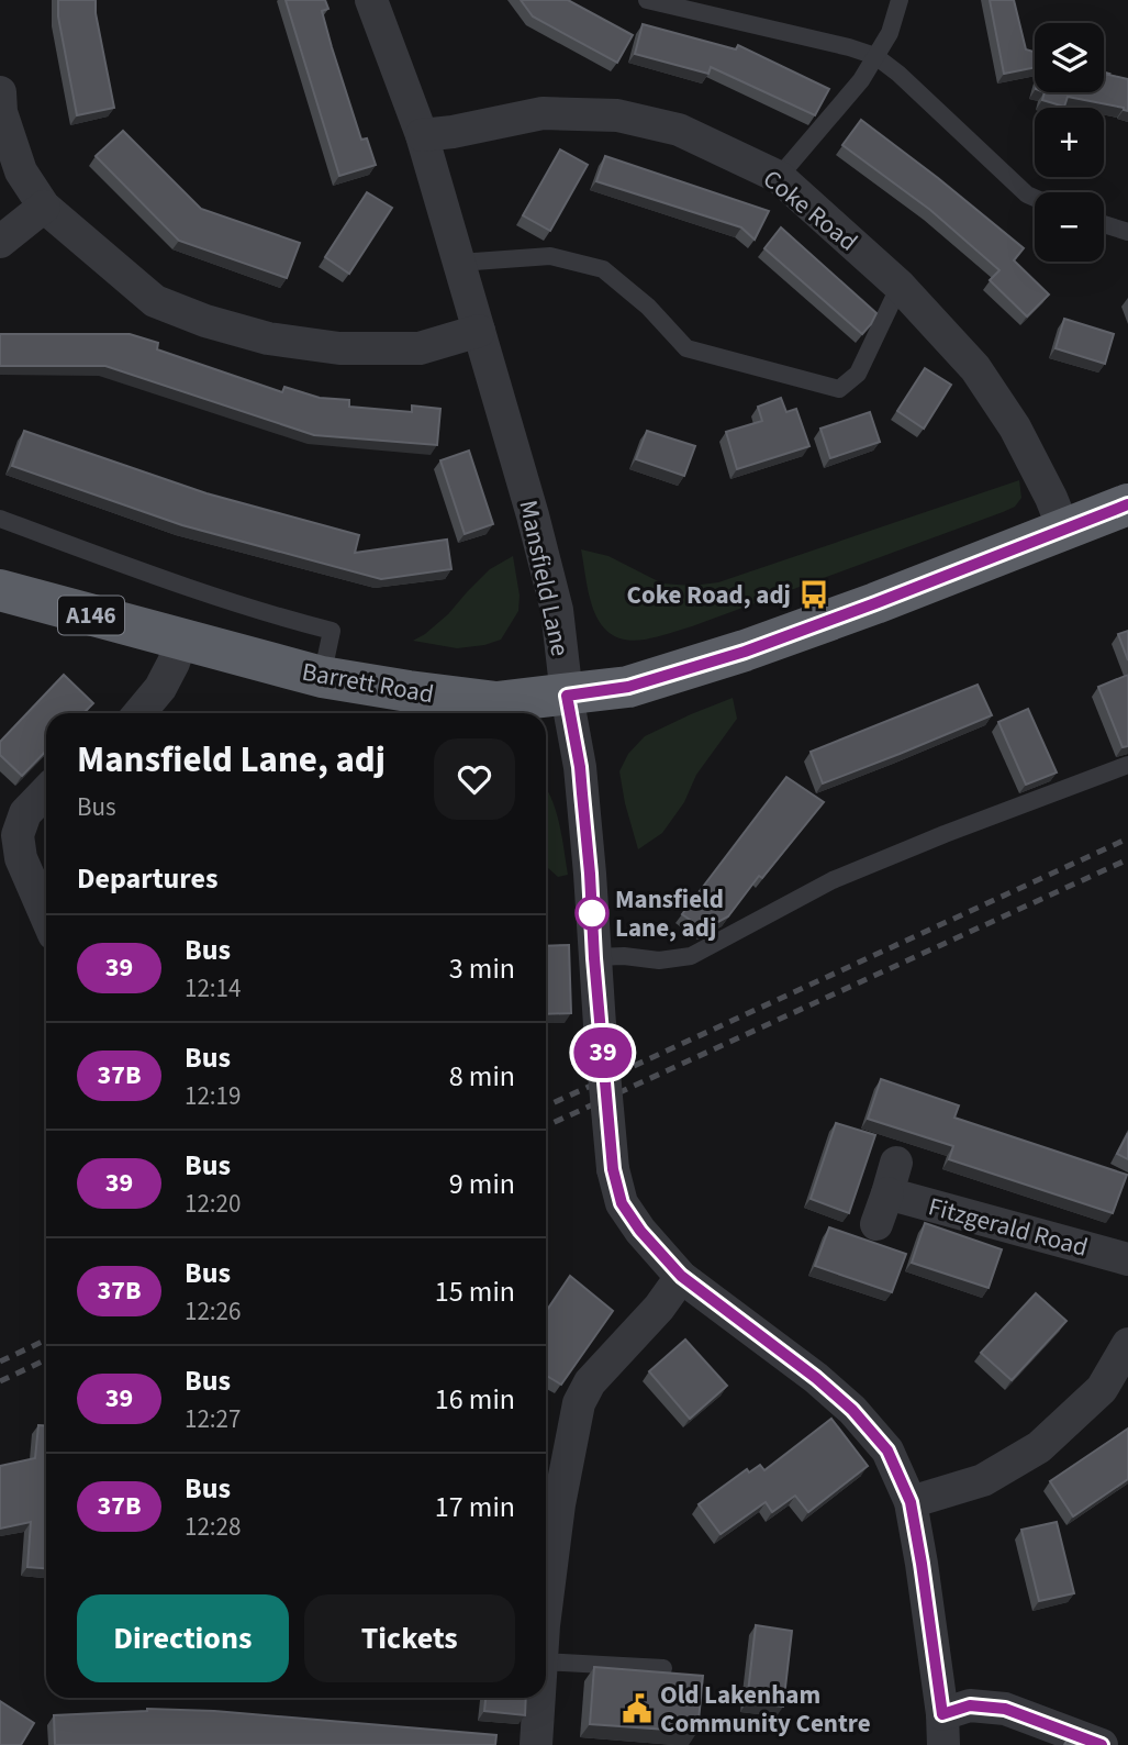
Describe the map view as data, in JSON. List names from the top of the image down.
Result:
{
  "streets": {
    "highway": ["A146", "Barrett Road"],
    "street": ["Coke Road", "Mansfield Lane", "Fitzgerald Road"]
  },
  "crossings": [
    ["Coke Road", "Mansfield Lane"],
    ["Coke Road", "Barrett Road"],
    ["Mansfield Lane", "Barrett Road"]
  ],
  "places": {
    "bus stop": ["Coke Road, adj"],
    "other": ["Mansfield Lane, adj"],
    "public building": ["Old Lakenham Community Centre"]
  },
  "lines": ["bus line 39"],
  "page": {
    "on_map": "39",
    "map_buttons": ["+", "−"],
    "heading": [
      ["Mansfield Lane, adj", "Bus"],
      "Departures"
    ],
    "list": [
      {
        "mark": "39",
        "name": "Bus",
        "note": "12:14",
        "value": "3 min"
      },
      {
        "mark": "37B",
        "name": "Bus",
        "note": "12:19",
        "value": "8 min"
      },
      {
        "mark": "39",
        "name": "Bus",
        "note": "12:20",
        "value": "9 min"
      },
      {
        "mark": "37B",
        "name": "Bus",
        "note": "12:26",
        "value": "15 min"
      },
      {
        "mark": "39",
        "name": "Bus",
        "note": "12:27",
        "value": "16 min"
      },
      {
        "mark": "37B",
        "name": "Bus",
        "note": "12:28",
        "value": "17 min"
      }
    ],
    "buttons": ["Directions", "Tickets"]
  }
}
